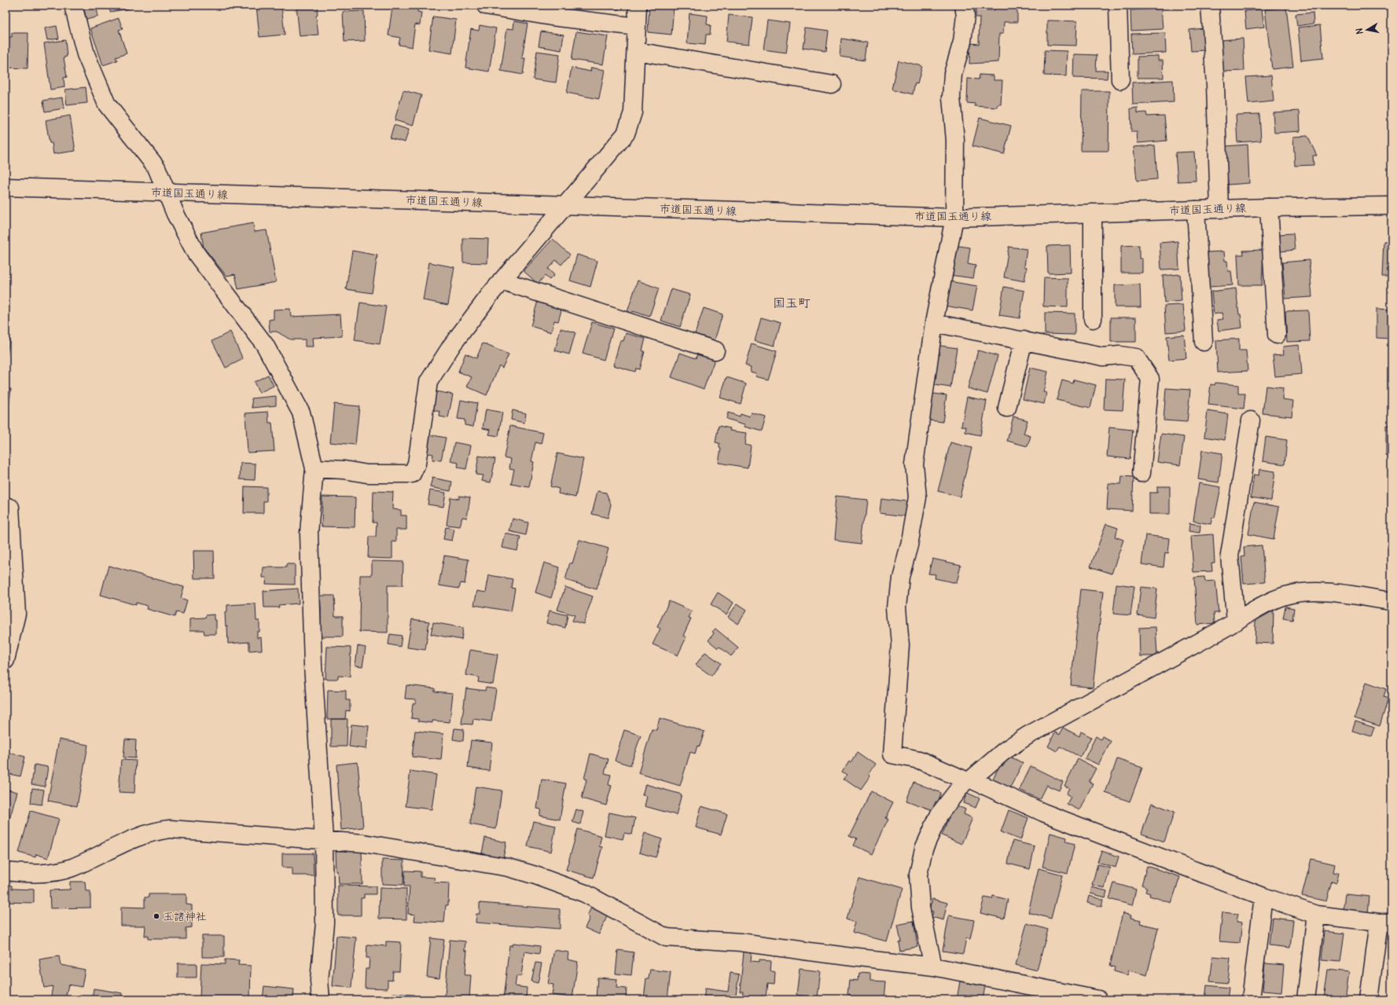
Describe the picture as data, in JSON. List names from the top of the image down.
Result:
{
  "streets": {
    "street": ["市道国玉通り線"]
  },
  "districts": ["国玉町"],
  "places": ["玉諸神社"],
  "north": "left"
}
